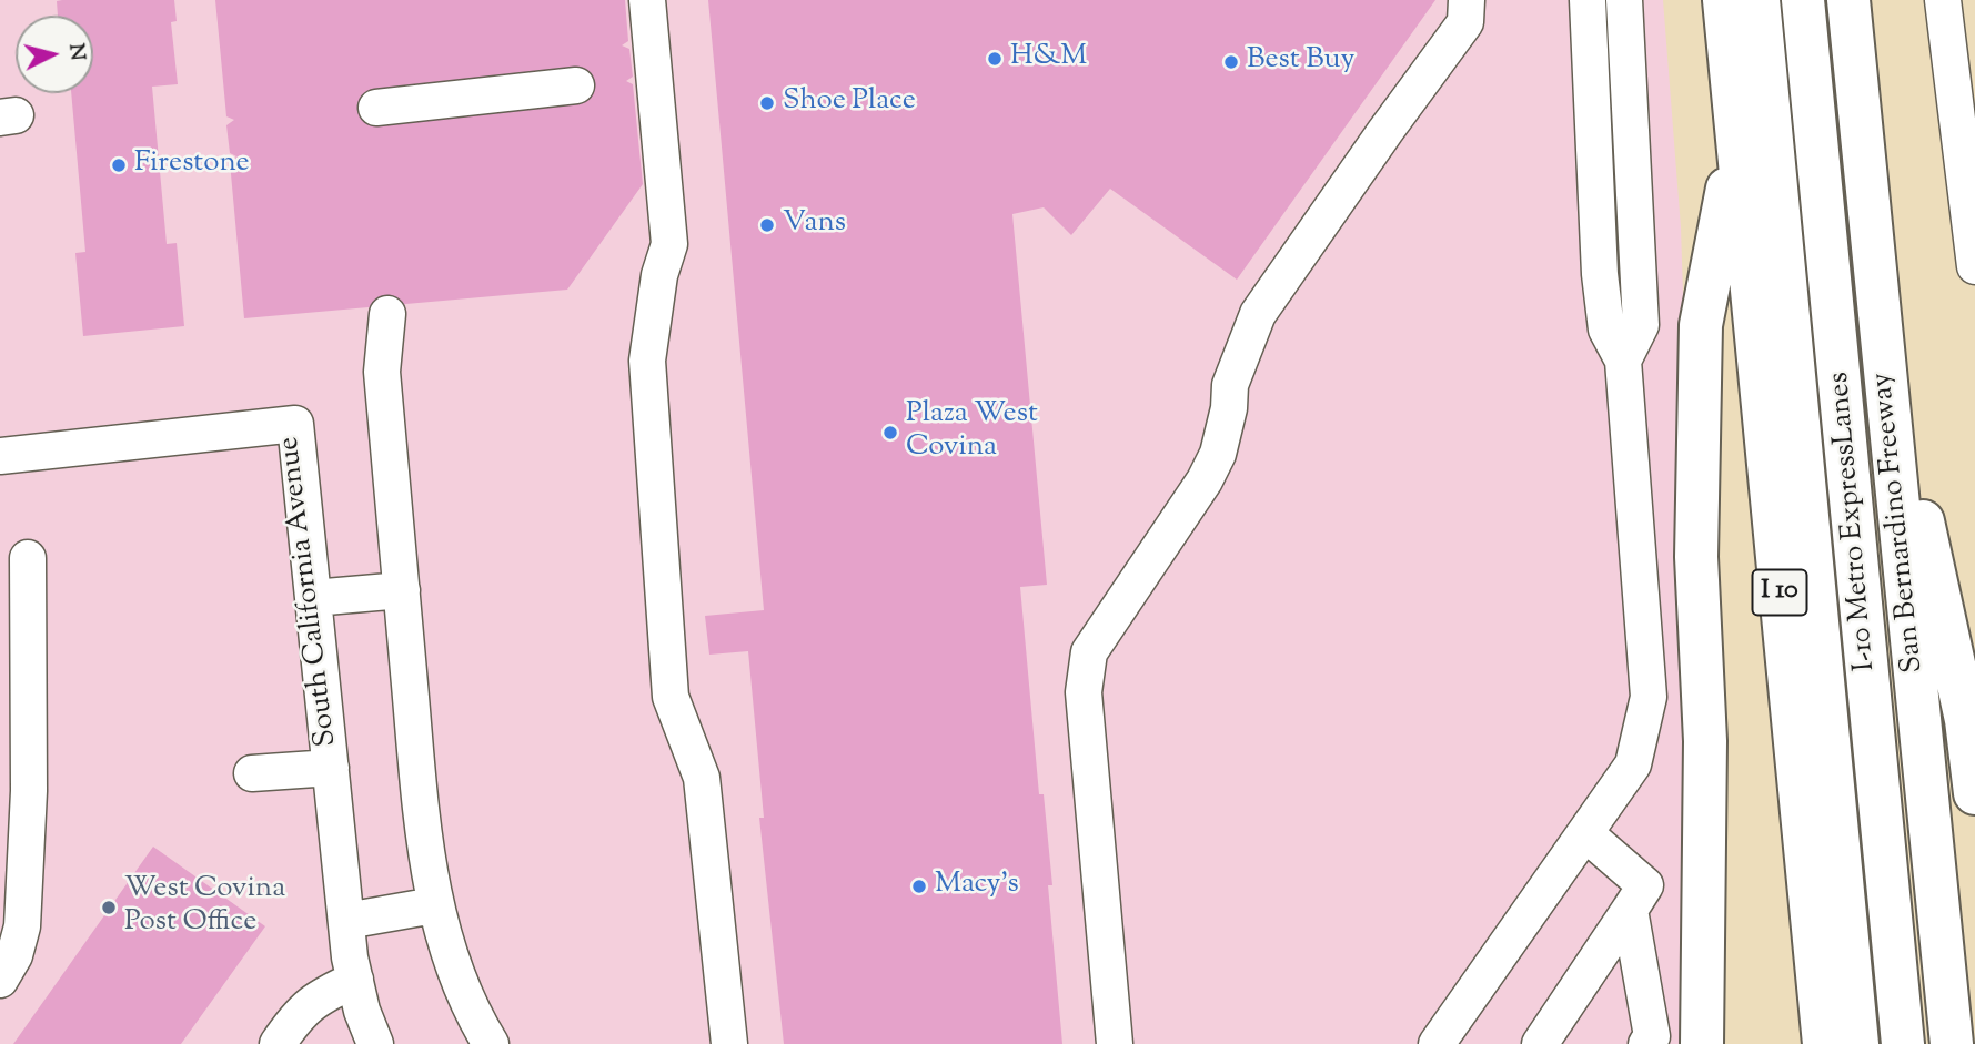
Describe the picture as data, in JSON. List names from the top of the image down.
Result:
{
  "streets": {
    "highway": ["I-10 Metro ExpressLanes", "San Bernardino Freeway", "I 10"],
    "street": ["South California Avenue"]
  },
  "places": [
    "H&M",
    "Best Buy",
    "Shoe Place",
    "Firestone",
    "Vans",
    "Plaza West Covina",
    "Macy's",
    "West Covina Post Office"
  ],
  "north": "right"
}
